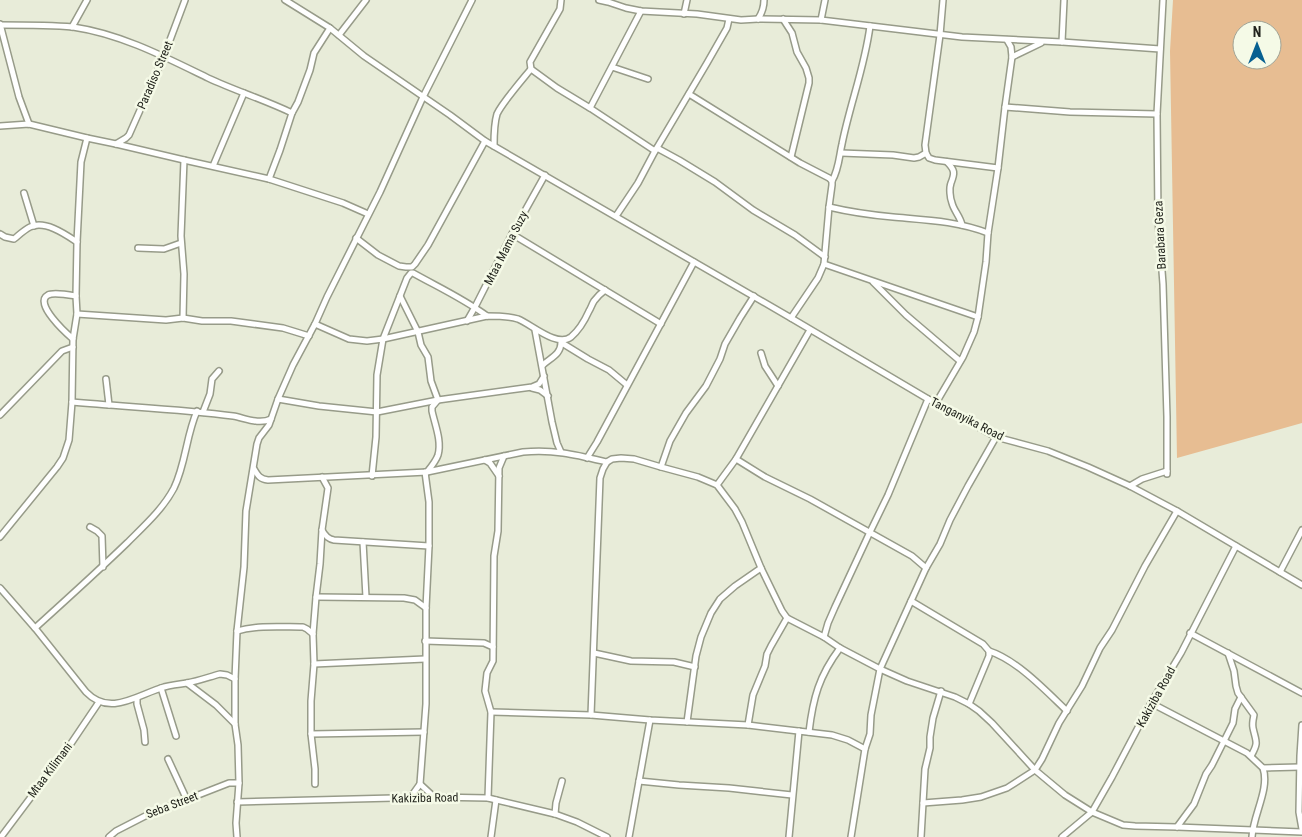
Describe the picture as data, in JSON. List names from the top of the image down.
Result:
{
  "streets": {
    "street": [
      "Paradiso Street",
      "Barabara Geza",
      "Mtaa Mama Suzy",
      "Tanganyika Road",
      "Kakiziba Road",
      "Mtaa Kilimani",
      "Seba Street"
    ]
  },
  "crossings": [
    ["Barabara Geza", "Tanganyika Road"],
    ["Mtaa Mama Suzy", "Tanganyika Road"],
    ["Tanganyika Road", "Kakiziba Road"]
  ],
  "north": "top"
}
